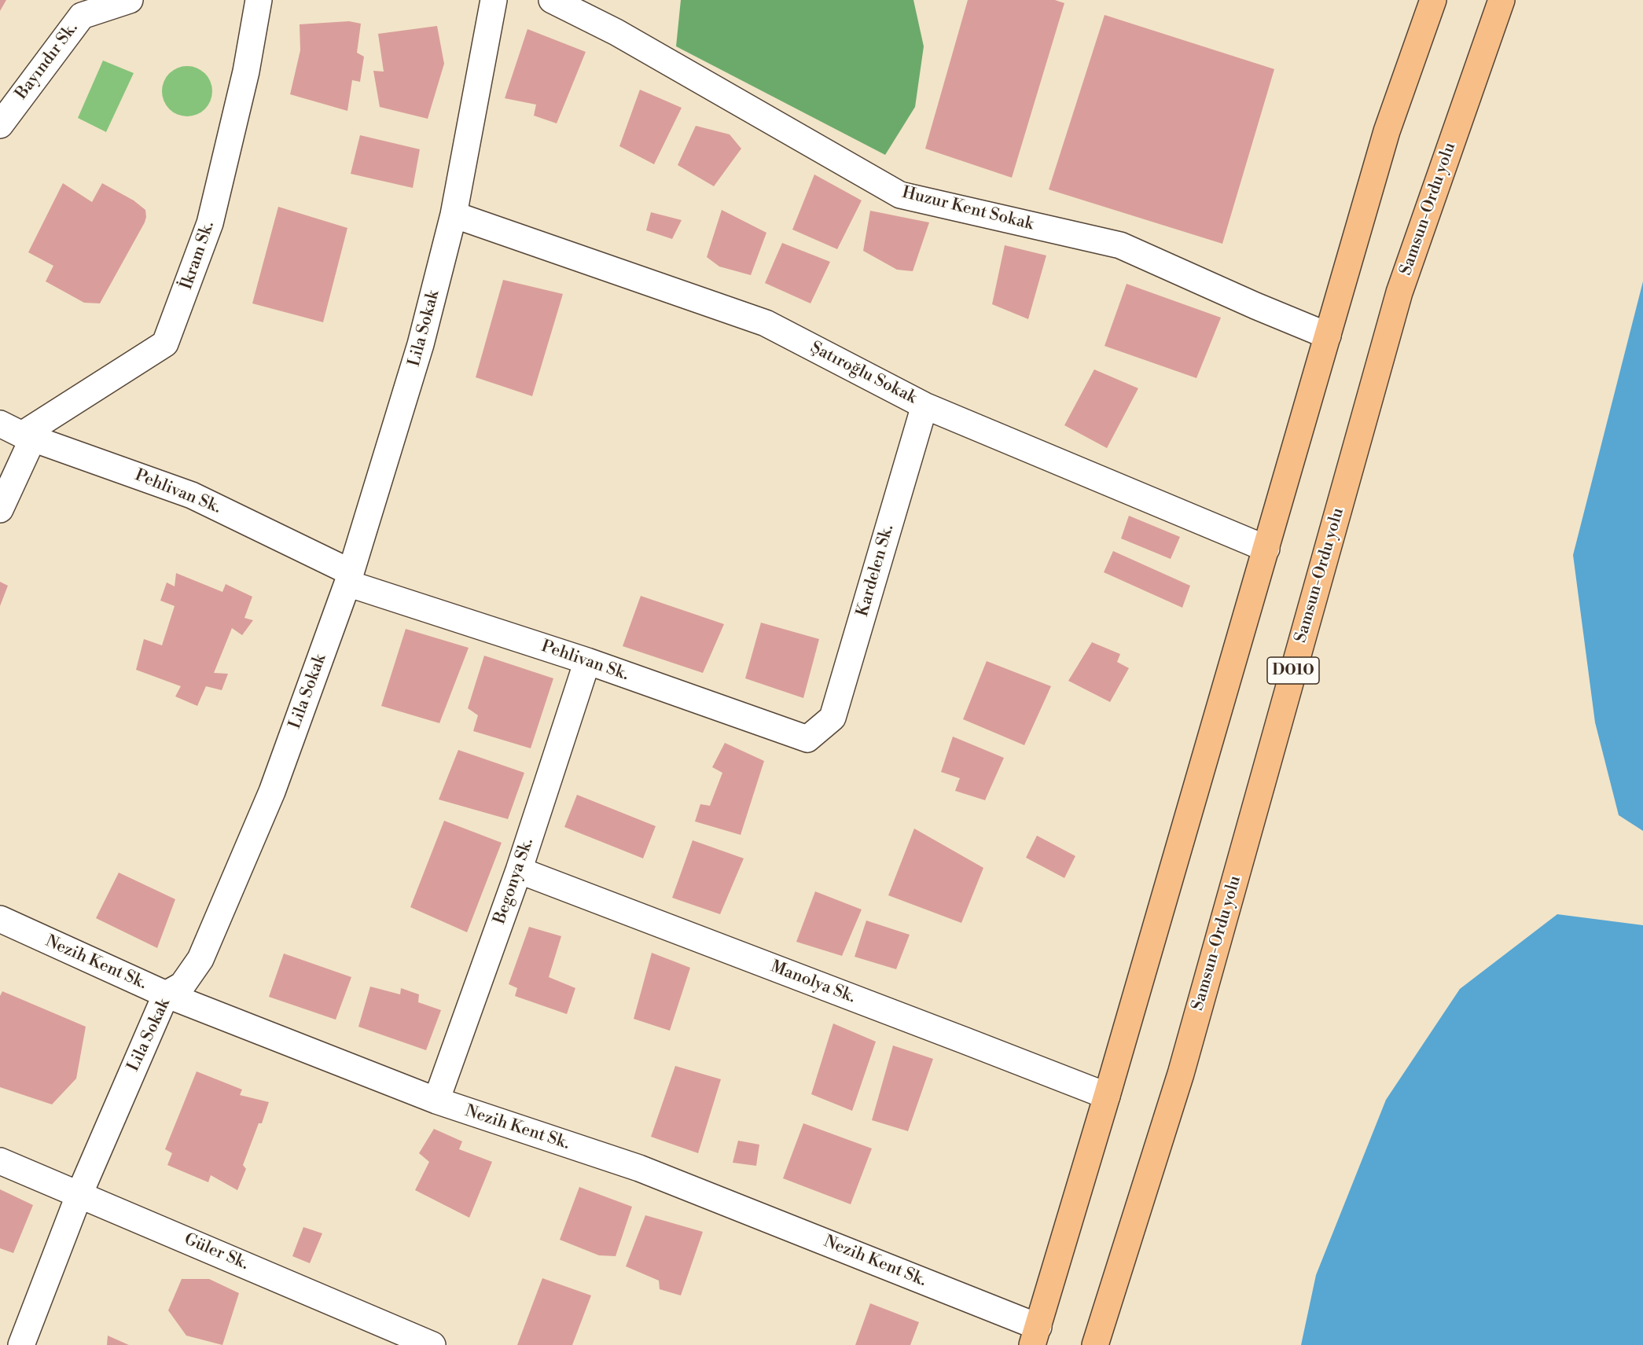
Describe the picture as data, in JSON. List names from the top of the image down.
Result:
{
  "streets": {
    "highway": ["Samsun-Ordu yolu", "D010"],
    "street": [
      "Bayındır Sk.",
      "Huzur Kent Sokak",
      "İkram Sk.",
      "Lila Sokak",
      "Şatıroğlu Sokak",
      "Pehlivan Sk.",
      "Kardelen Sk.",
      "Begonya Sk.",
      "Nezih Kent Sk.",
      "Manolya Sk.",
      "Güler Sk."
    ]
  },
  "crossings": [
    ["İkram Sk.", "Pehlivan Sk."],
    ["Lila Sokak", "Şatıroğlu Sokak"],
    ["Lila Sokak", "Pehlivan Sk."],
    ["Lila Sokak", "Nezih Kent Sk."],
    ["Lila Sokak", "Güler Sk."],
    ["Şatıroğlu Sokak", "Kardelen Sk."],
    ["Pehlivan Sk.", "Kardelen Sk."],
    ["Pehlivan Sk.", "Begonya Sk."],
    ["Begonya Sk.", "Nezih Kent Sk."],
    ["Begonya Sk.", "Manolya Sk."]
  ]
}
